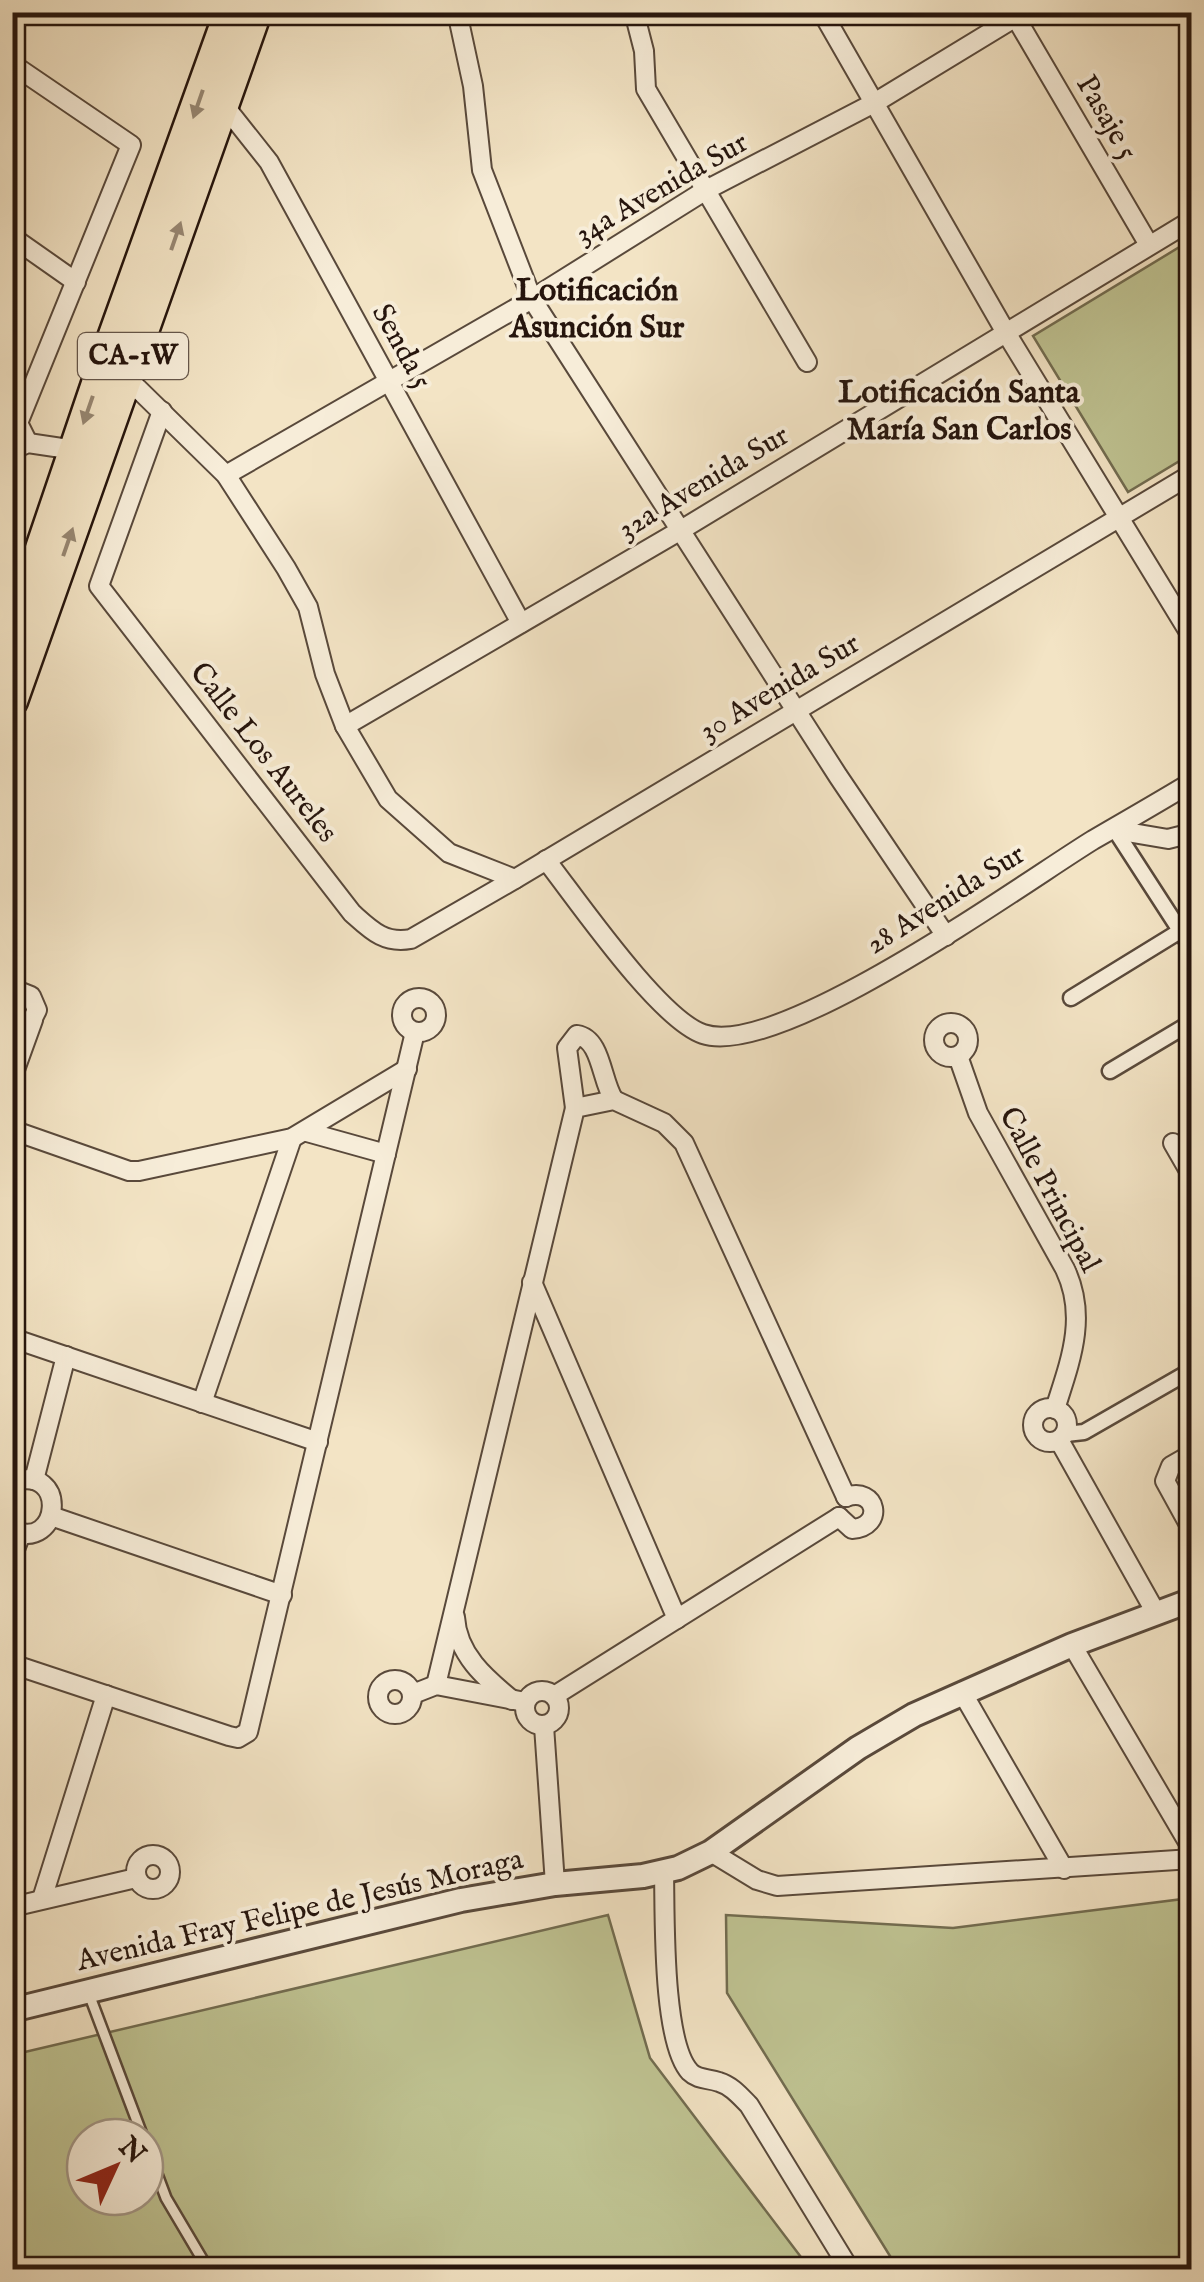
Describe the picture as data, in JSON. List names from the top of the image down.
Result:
{
  "streets": {
    "highway": ["CA-1W"],
    "street": [
      "Pasaje 5",
      "34a Avenida Sur",
      "Senda 5",
      "32a Avenida Sur",
      "30 Avenida Sur",
      "Calle Los Aureles",
      "28 Avenida Sur",
      "Calle Principal",
      "Avenida Fray Felipe de Jesús Moraga"
    ]
  },
  "crossings": [
    ["Pasaje 5", "34a Avenida Sur"],
    ["Pasaje 5", "32a Avenida Sur"],
    ["34a Avenida Sur", "Senda 5"],
    ["Senda 5", "CA-1W"],
    ["Senda 5", "32a Avenida Sur"],
    ["30 Avenida Sur", "Calle Los Aureles"],
    ["30 Avenida Sur", "28 Avenida Sur"]
  ],
  "districts": ["Lotificación Asunción Sur", "Lotificación Santa María San Carlos"],
  "north": "top right"
}
